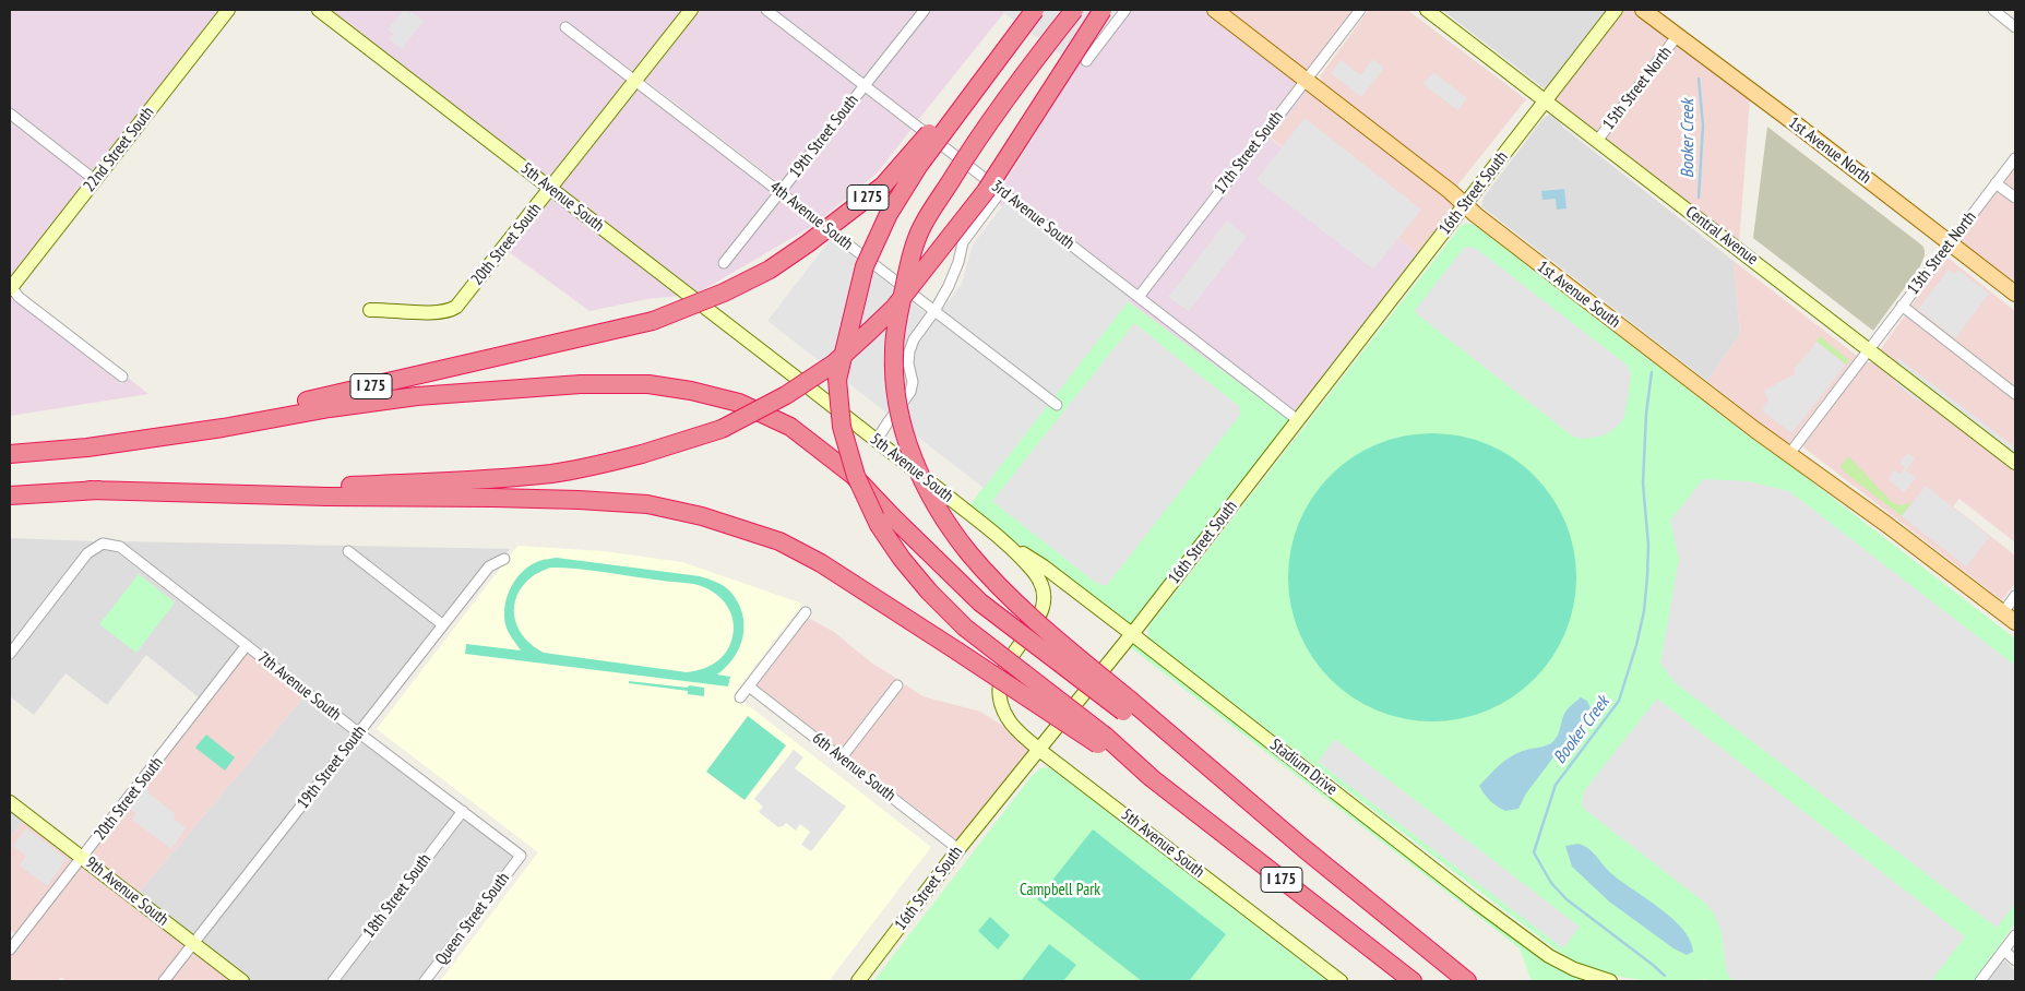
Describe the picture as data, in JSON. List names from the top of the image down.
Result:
{
  "streets": {
    "highway": ["I 275", "I 175"],
    "main road": ["1st Avenue North", "1st Avenue South"],
    "street": [
      "15th Street North",
      "19th Street South",
      "22nd Street South",
      "17th Street South",
      "16th Street South",
      "5th Avenue South",
      "3rd Avenue South",
      "4th Avenue South",
      "Central Avenue",
      "20th Street South",
      "13th Street North",
      "7th Avenue South",
      "6th Avenue South",
      "Stadium Drive",
      "9th Avenue South",
      "18th Street South",
      "Queen Street South"
    ]
  },
  "crossings": [
    ["15th Street North", "1st Avenue North"],
    ["15th Street North", "Central Avenue"],
    ["19th Street South", "3rd Avenue South"],
    ["19th Street South", "4th Avenue South"],
    ["19th Street South", "7th Avenue South"],
    ["19th Street South", "9th Avenue South"],
    ["1st Avenue North", "13th Street North"],
    ["17th Street South", "3rd Avenue South"],
    ["17th Street South", "1st Avenue South"],
    ["16th Street South", "5th Avenue South"],
    ["16th Street South", "3rd Avenue South"],
    ["16th Street South", "Central Avenue"],
    ["16th Street South", "1st Avenue South"],
    ["16th Street South", "6th Avenue South"],
    ["16th Street South", "Stadium Drive"],
    ["5th Avenue South", "20th Street South"],
    ["5th Avenue South", "Stadium Drive"],
    ["4th Avenue South", "20th Street South"],
    ["Central Avenue", "13th Street North"],
    ["20th Street South", "7th Avenue South"],
    ["20th Street South", "9th Avenue South"],
    ["13th Street North", "1st Avenue South"],
    ["7th Avenue South", "18th Street South"],
    ["7th Avenue South", "Queen Street South"]
  ],
  "water": ["Booker Creek"],
  "parks": ["Campbell Park"]
}
